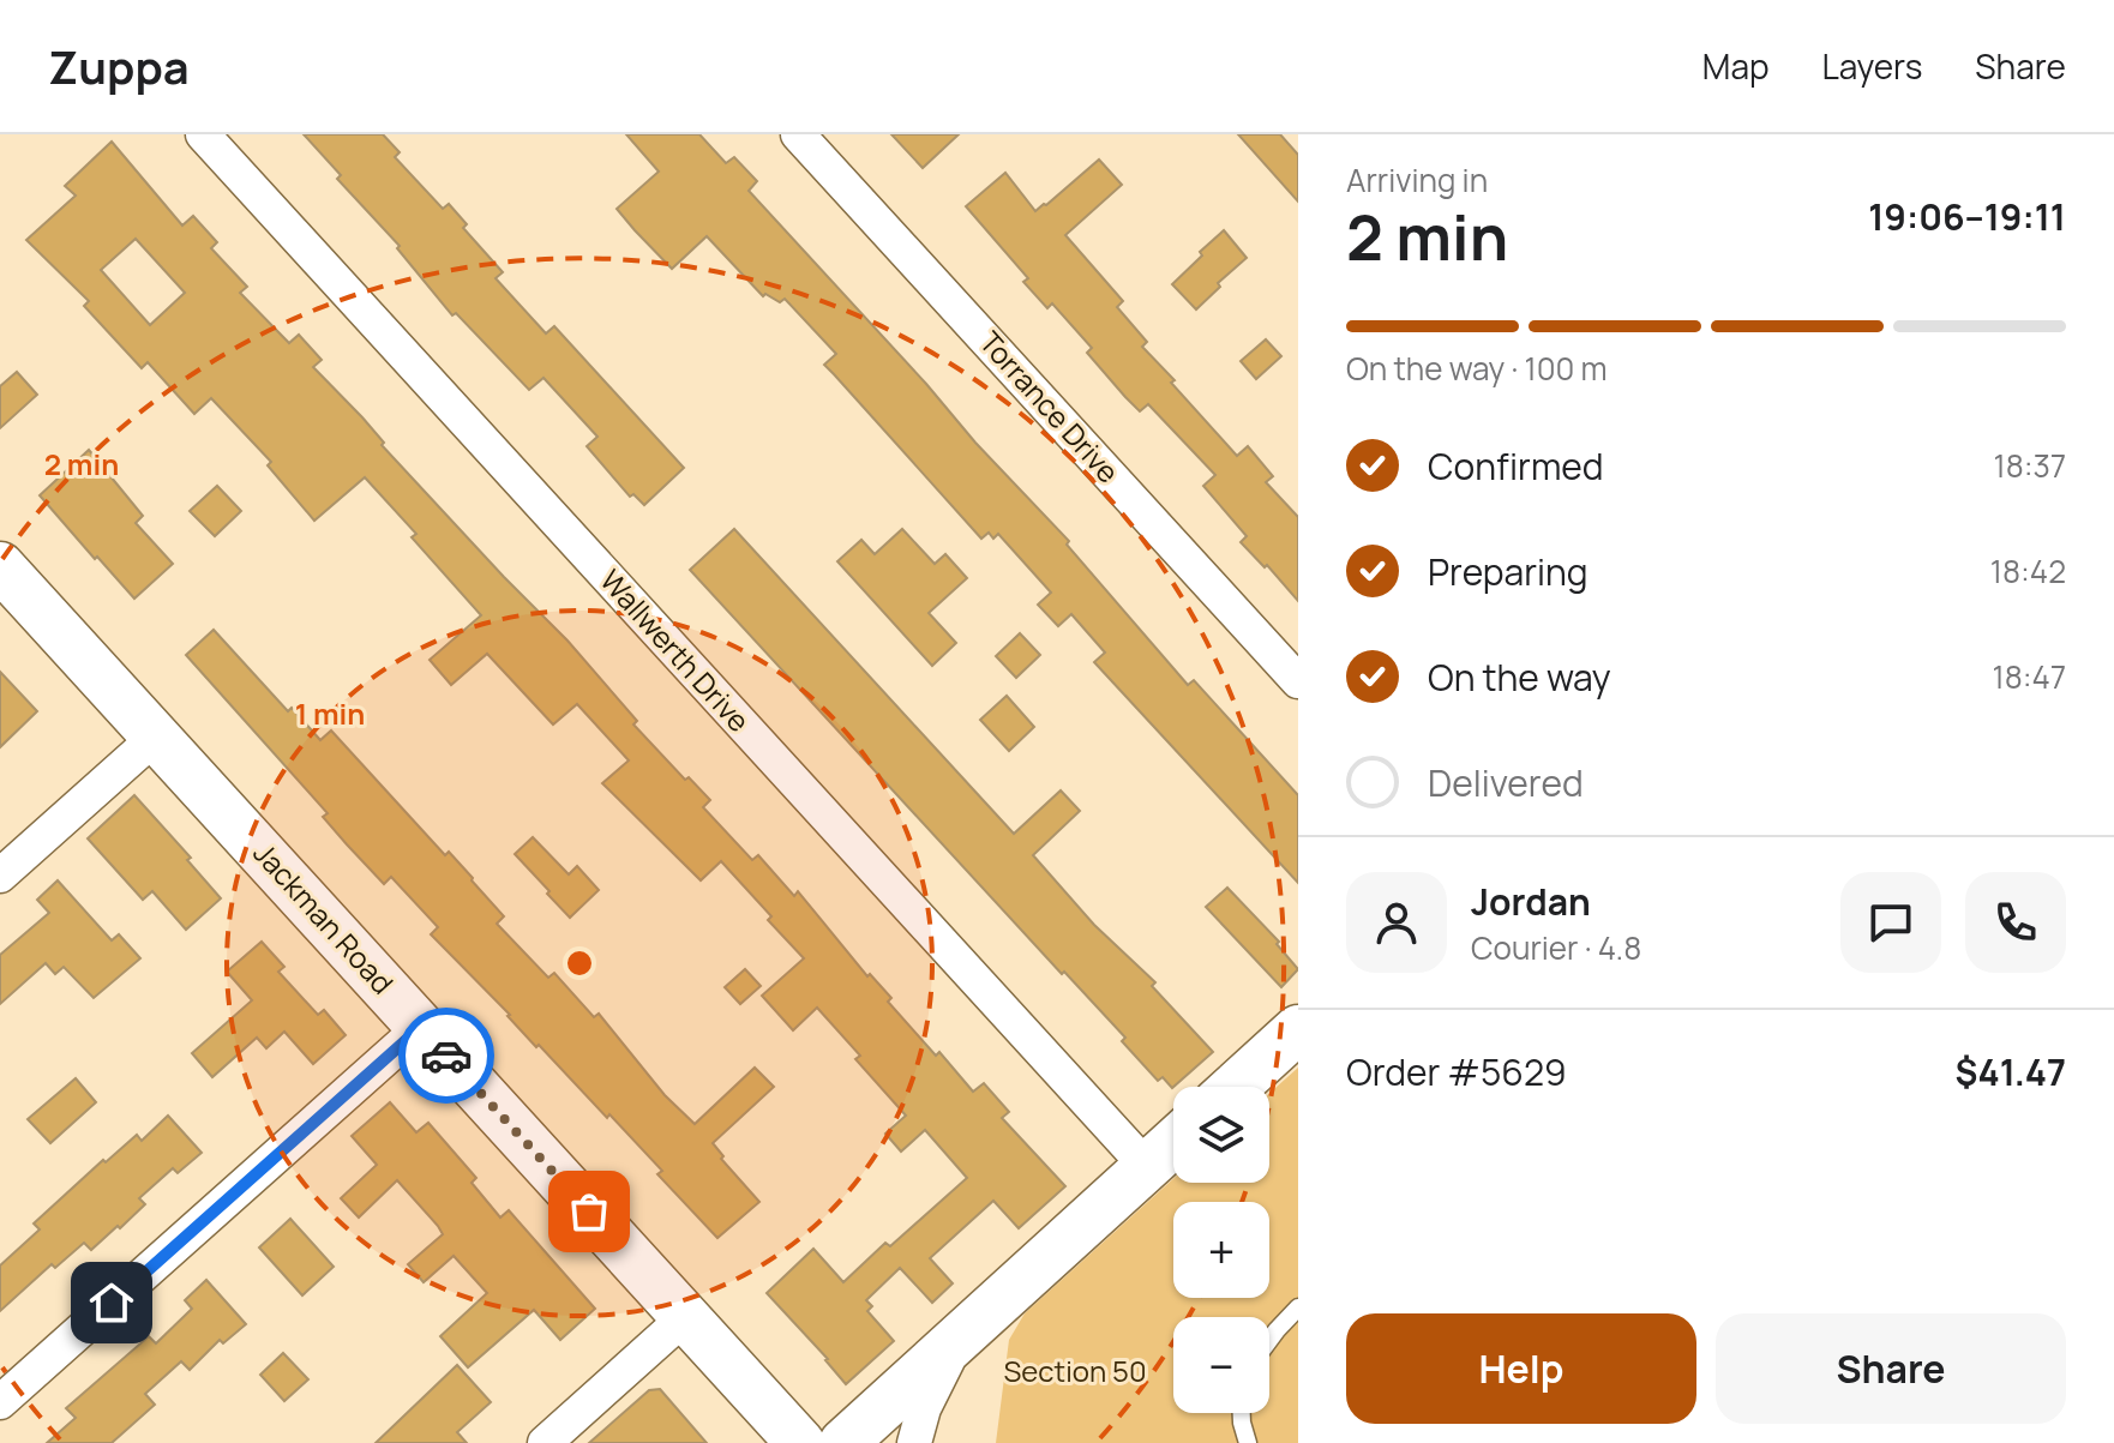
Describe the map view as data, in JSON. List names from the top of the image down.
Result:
{
  "streets": {
    "street": ["Torrance Drive", "Wallwerth Drive", "Jackman Road"]
  },
  "parks": ["Section 50"],
  "page": {
    "header": "Zuppa",
    "nav": ["Map", "Layers", "Share"],
    "heading": ["2 min", "Arriving in", "19:06–19:11"],
    "panel": [
      "Jordan",
      "Courier · 4.8",
      "Order #5629",
      "$41.47"
    ],
    "bar": "On the way · 100 m",
    "list": [
      ["Confirmed", "18:37"],
      ["Preparing", "18:42"],
      ["On the way", "18:47"],
      "Delivered"
    ],
    "map_buttons": ["+", "−"],
    "buttons": ["Help", "Share"]
  },
  "rings": ["2 min", "1 min"]
}
